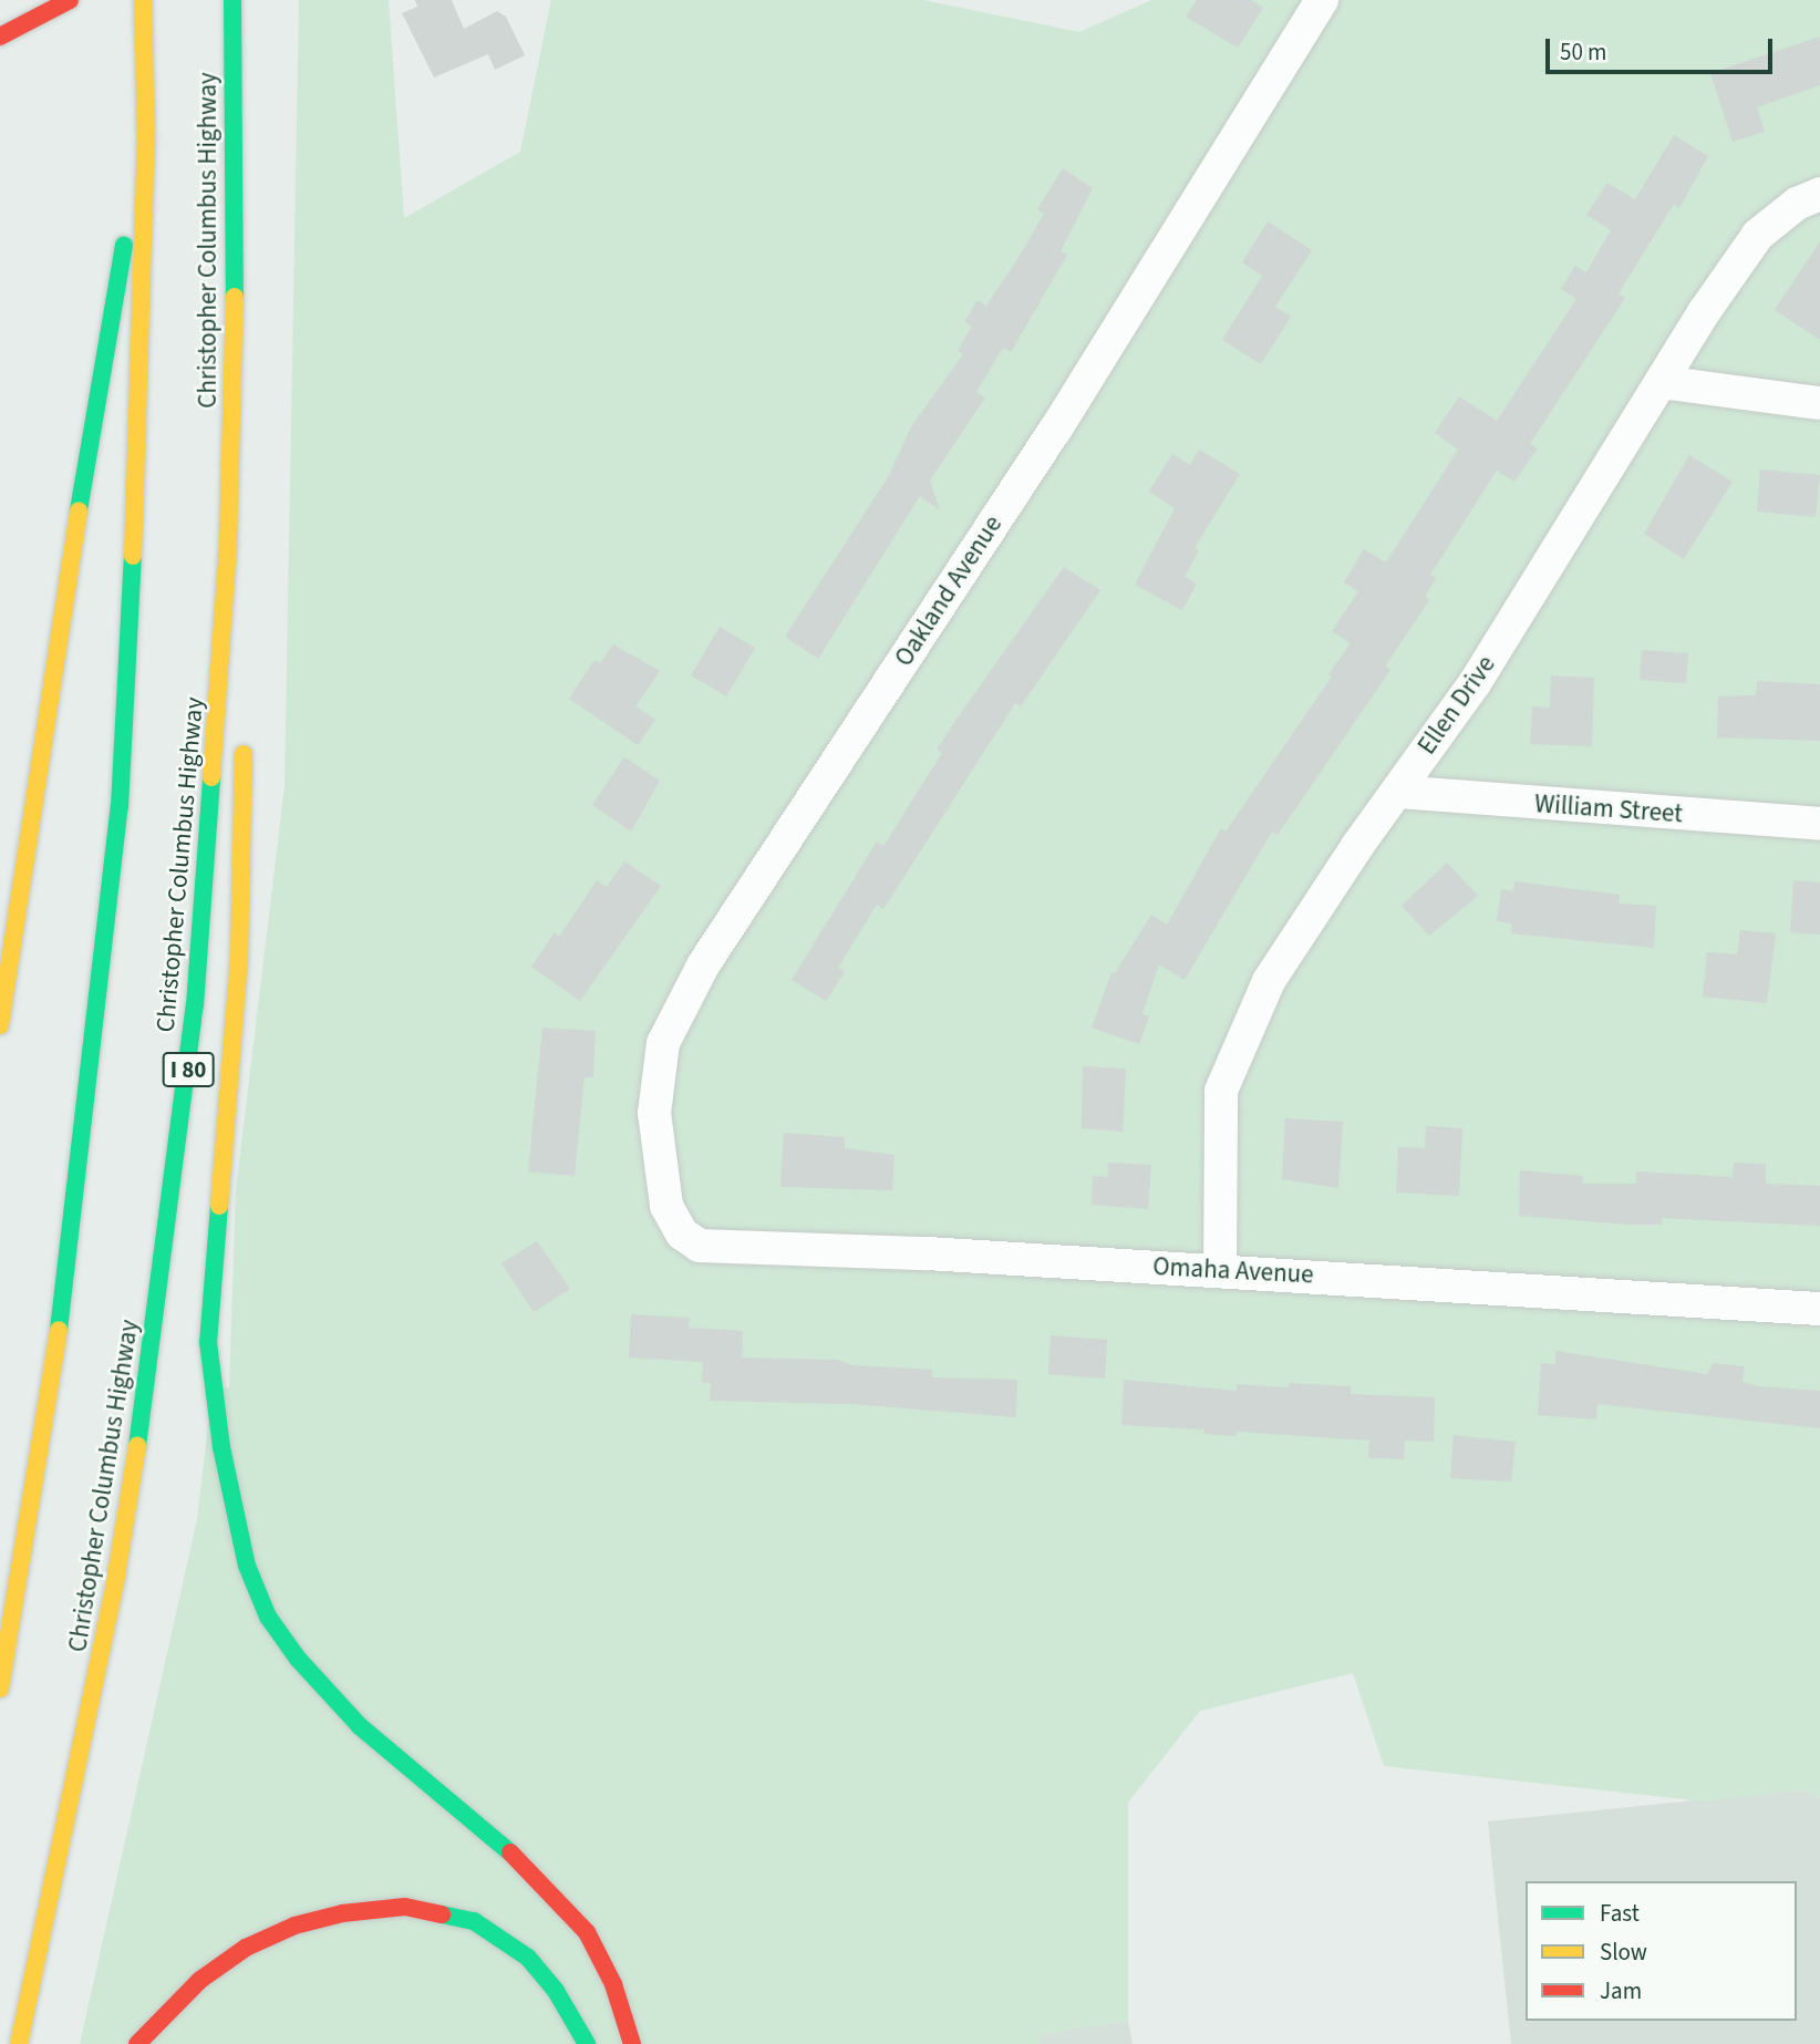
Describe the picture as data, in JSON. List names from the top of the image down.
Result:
{
  "streets": {
    "main road": ["Christopher Columbus Highway", "I 80"],
    "street": [
      "Oakland Avenue",
      "Ellen Drive",
      "William Street",
      "Omaha Avenue"
    ]
  },
  "crossings": [
    ["Oakland Avenue", "Omaha Avenue"],
    ["Ellen Drive", "William Street"],
    ["Ellen Drive", "Omaha Avenue"]
  ],
  "legend": ["Fast", "Slow", "Jam"],
  "scale_bar": "50 m"
}
